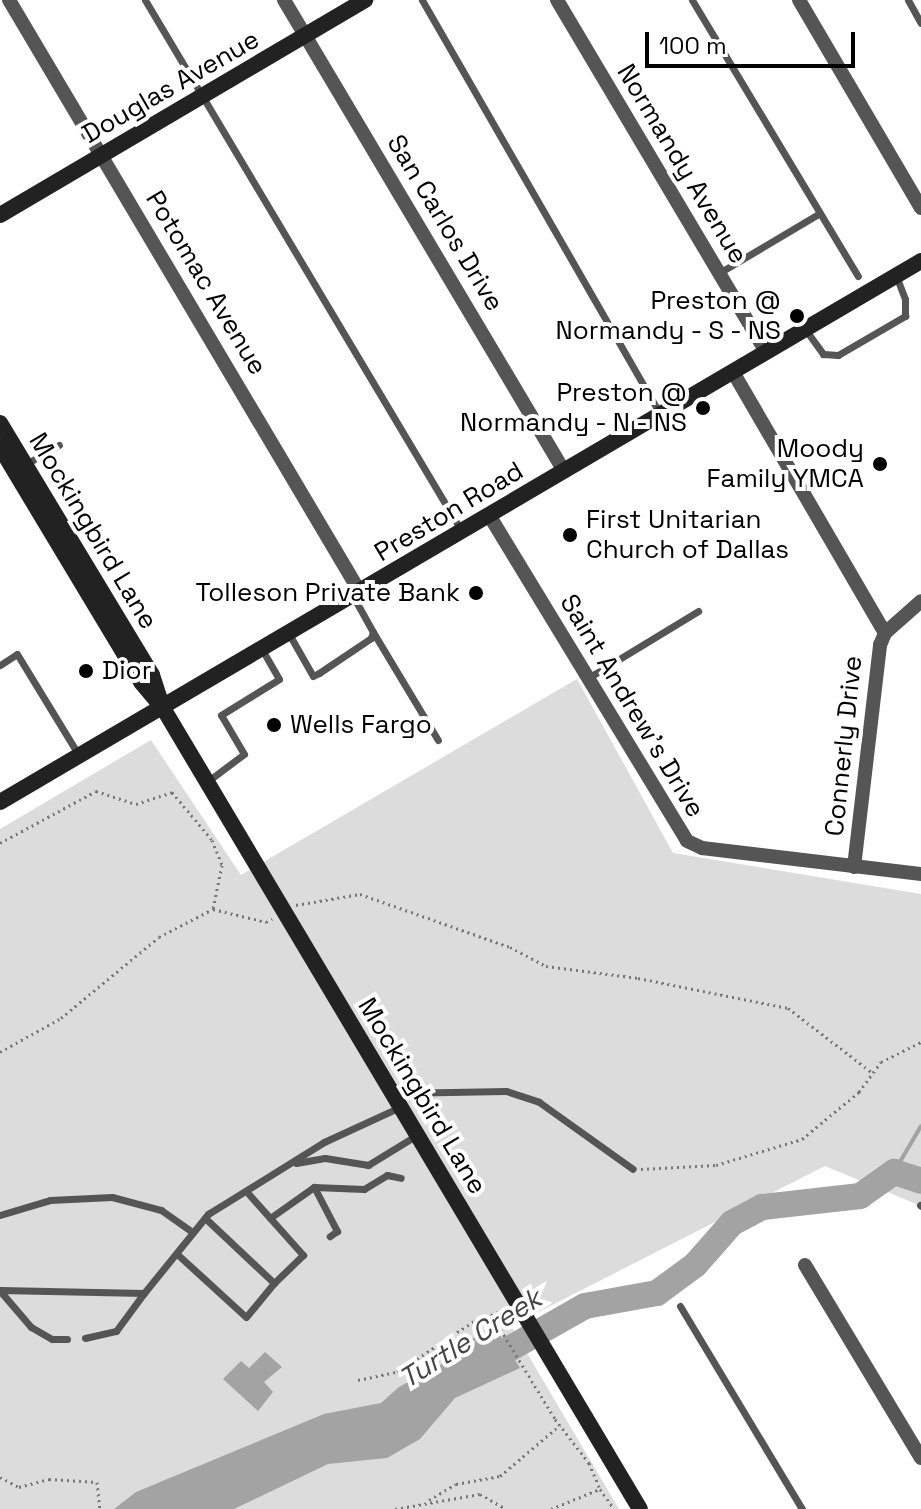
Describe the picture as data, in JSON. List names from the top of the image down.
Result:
{
  "streets": {
    "main road": ["Douglas Avenue", "Preston Road", "Mockingbird Lane"],
    "street": [
      "Normandy Avenue",
      "San Carlos Drive",
      "Potomac Avenue",
      "Saint Andrew's Drive",
      "Connerly Drive"
    ]
  },
  "crossings": [
    ["Douglas Avenue", "San Carlos Drive"],
    ["Douglas Avenue", "Potomac Avenue"],
    ["Normandy Avenue", "Preston Road"],
    ["San Carlos Drive", "Preston Road"],
    ["Potomac Avenue", "Preston Road"],
    ["Preston Road", "Mockingbird Lane"],
    ["Preston Road", "Saint Andrew's Drive"],
    ["Saint Andrew's Drive", "Connerly Drive"]
  ],
  "water": ["Turtle Creek"],
  "places": [
    "Preston @ Normandy - S - NS",
    "Preston @ Normandy - N - NS",
    "Moody Family YMCA",
    "First Unitarian Church of Dallas",
    "Tolleson Private Bank",
    "Dior",
    "Wells Fargo"
  ],
  "scale_bar": "100 m"
}
